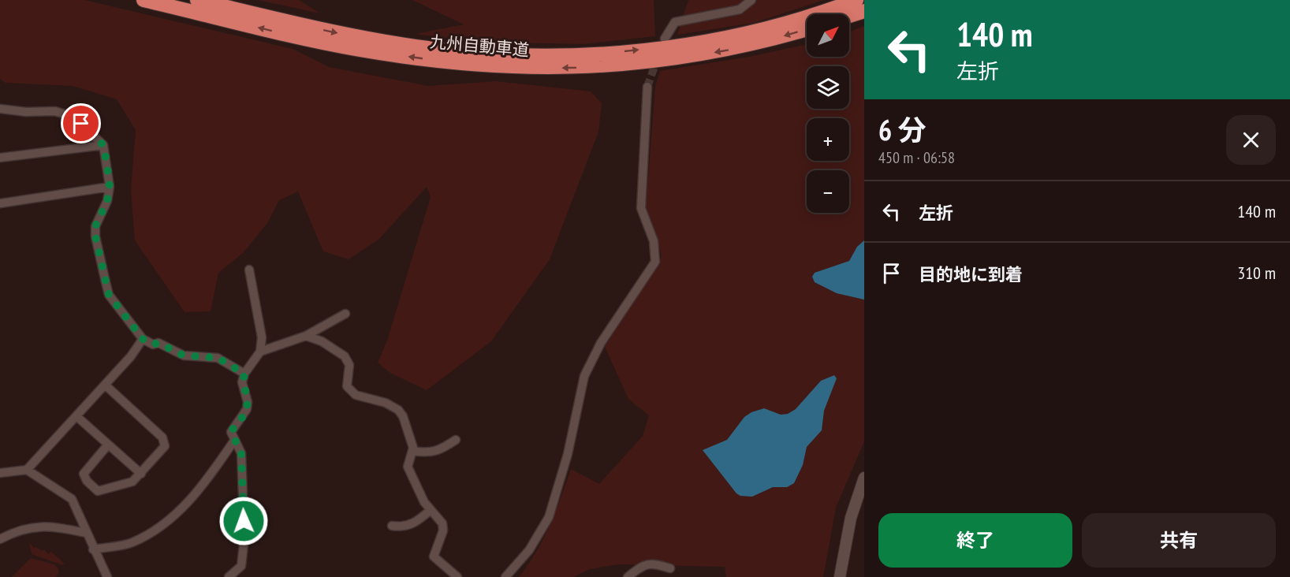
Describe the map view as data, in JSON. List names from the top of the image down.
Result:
{
  "streets": {
    "highway": ["九州自動車道"]
  },
  "north": "top right",
  "page": {
    "turn": ["140 m", "左折"],
    "map_buttons": ["+", "−"],
    "heading": ["6 分", "450 m · 06:58"],
    "list": [
      {
        "name": "左折",
        "value": "140 m"
      },
      {
        "name": "目的地に到着",
        "value": "310 m"
      }
    ],
    "buttons": ["終了", "共有"]
  }
}
